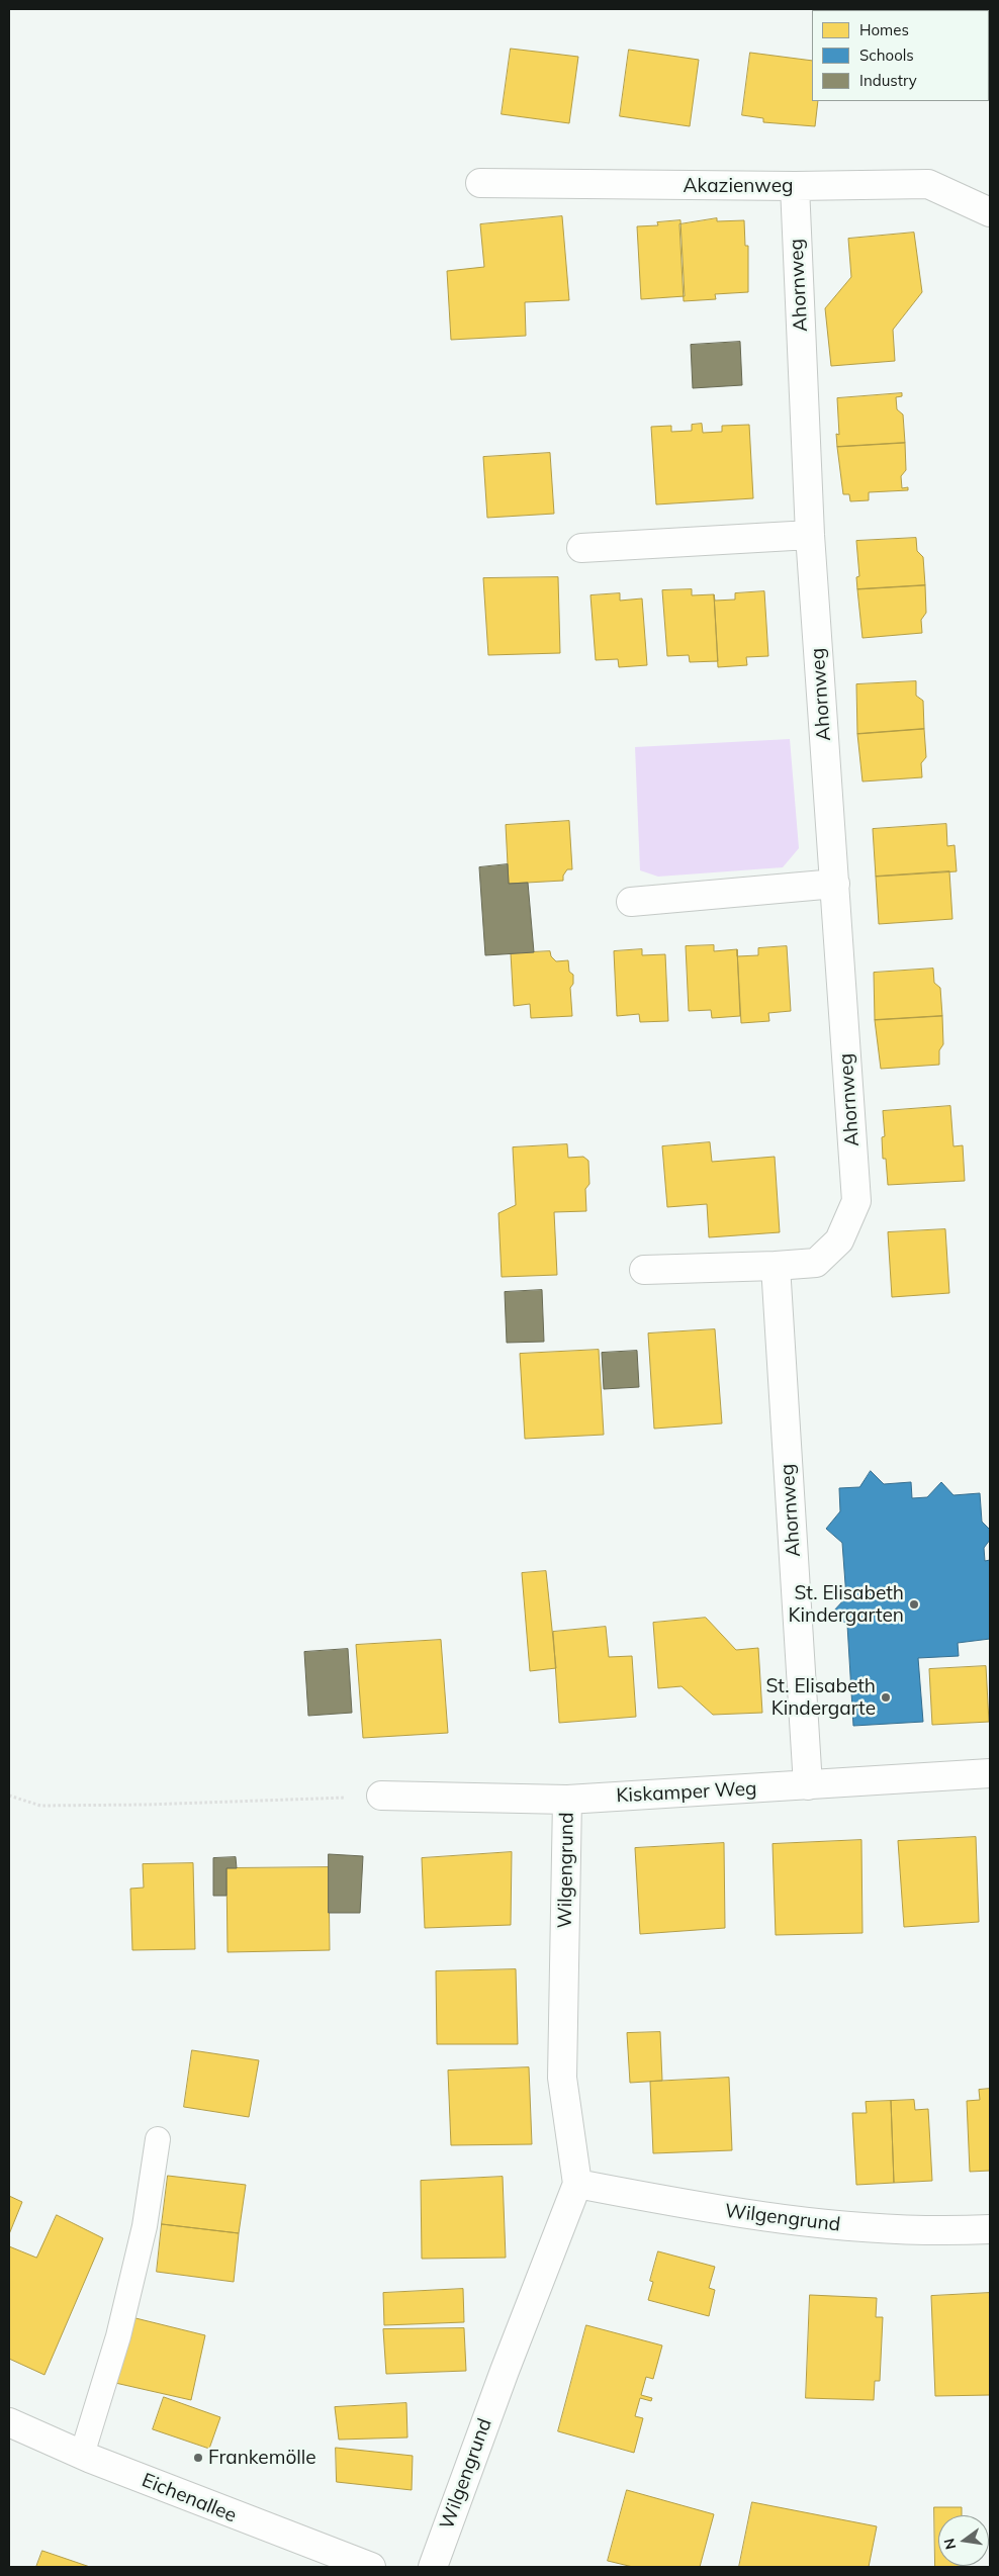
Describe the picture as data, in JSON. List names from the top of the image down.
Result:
{
  "streets": {
    "street": [
      "Akazienweg",
      "Ahornweg",
      "Kiskamper Weg",
      "Wilgengrund",
      "Eichenallee"
    ]
  },
  "crossings": [
    ["Akazienweg", "Ahornweg"],
    ["Ahornweg", "Kiskamper Weg"],
    ["Kiskamper Weg", "Wilgengrund"]
  ],
  "places": ["St. Elisabeth Kindergarten", "St. Elisabeth Kindergarte", "Frankemölle"],
  "legend": ["Homes", "Schools", "Industry"],
  "north": "left"
}
